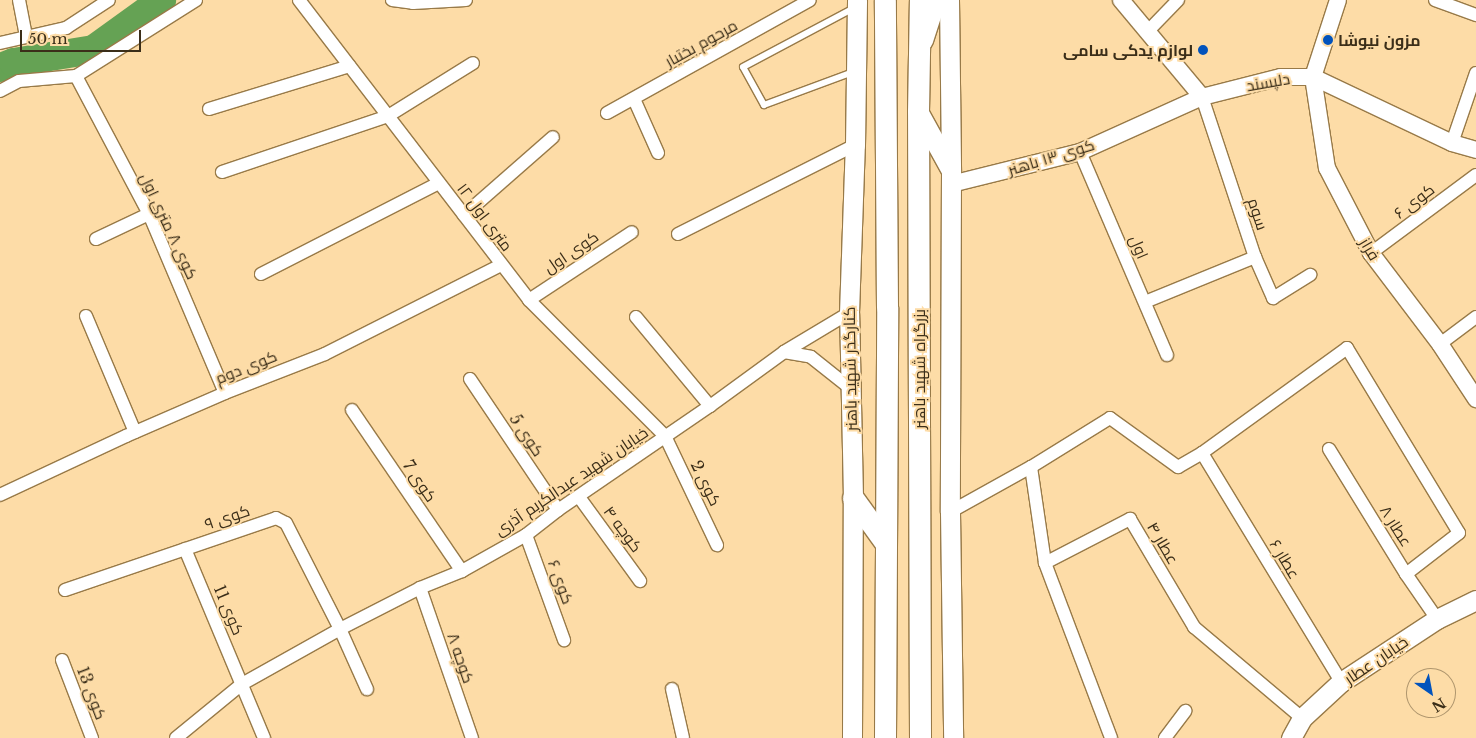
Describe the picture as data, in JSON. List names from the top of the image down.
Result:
{
  "streets": {
    "highway": ["بزرگراه شهید باهنر"],
    "main road": ["کنارگذر شهید باهنر", "خیابان عطار"],
    "street": [
      "مرحوم بختیار",
      "دلپسند",
      "کوی ۱۳ باهنر",
      "کوی ۶",
      "سوم",
      "۱۲ متری اول",
      "کوی ۸ متری اول",
      "اول",
      "فراز",
      "کوی اول",
      "کوی دوم",
      "کوی 5",
      "کوی 7",
      "خیابان شهید عبدالکریم آذری",
      "کوی 2",
      "کوی ۹",
      "عطار ۸",
      "کوچه ۴",
      "عطار ۴",
      "عطار ۶",
      "کوی 11",
      "کوچه ۸",
      "کوی 13"
    ]
  },
  "crossings": [
    ["دلپسند", "کوی ۱۳ باهنر"],
    ["دلپسند", "سوم"],
    ["دلپسند", "فراز"],
    ["کوی ۱۳ باهنر", "سوم"],
    ["کوی ۱۳ باهنر", "اول"],
    ["کوی ۶", "فراز"],
    ["کوی ۶", "خیابان شهید عبدالکریم آذری"],
    ["۱۲ متری اول", "کوی اول"],
    ["۱۲ متری اول", "کوی دوم"],
    ["۱۲ متری اول", "خیابان شهید عبدالکریم آذری"],
    ["۱۲ متری اول", "کوی 2"],
    ["کوی ۸ متری اول", "کوی دوم"],
    ["کنارگذر شهید باهنر", "خیابان شهید عبدالکریم آذری"],
    ["کوی 5", "خیابان شهید عبدالکریم آذری"],
    ["کوی 7", "خیابان شهید عبدالکریم آذری"],
    ["خیابان شهید عبدالکریم آذری", "کوی 2"],
    ["خیابان شهید عبدالکریم آذری", "کوی ۹"],
    ["خیابان شهید عبدالکریم آذری", "کوچه ۴"],
    ["خیابان شهید عبدالکریم آذری", "کوی 11"],
    ["خیابان شهید عبدالکریم آذری", "کوچه ۸"],
    ["کوی ۹", "کوی 11"],
    ["عطار ۸", "خیابان عطار"],
    ["عطار ۴", "خیابان عطار"],
    ["عطار ۶", "خیابان عطار"]
  ],
  "places": ["مزون نیوشا", "لوازم یدکی سامی"],
  "scale_bar": "50 m",
  "north": "bottom right"
}
